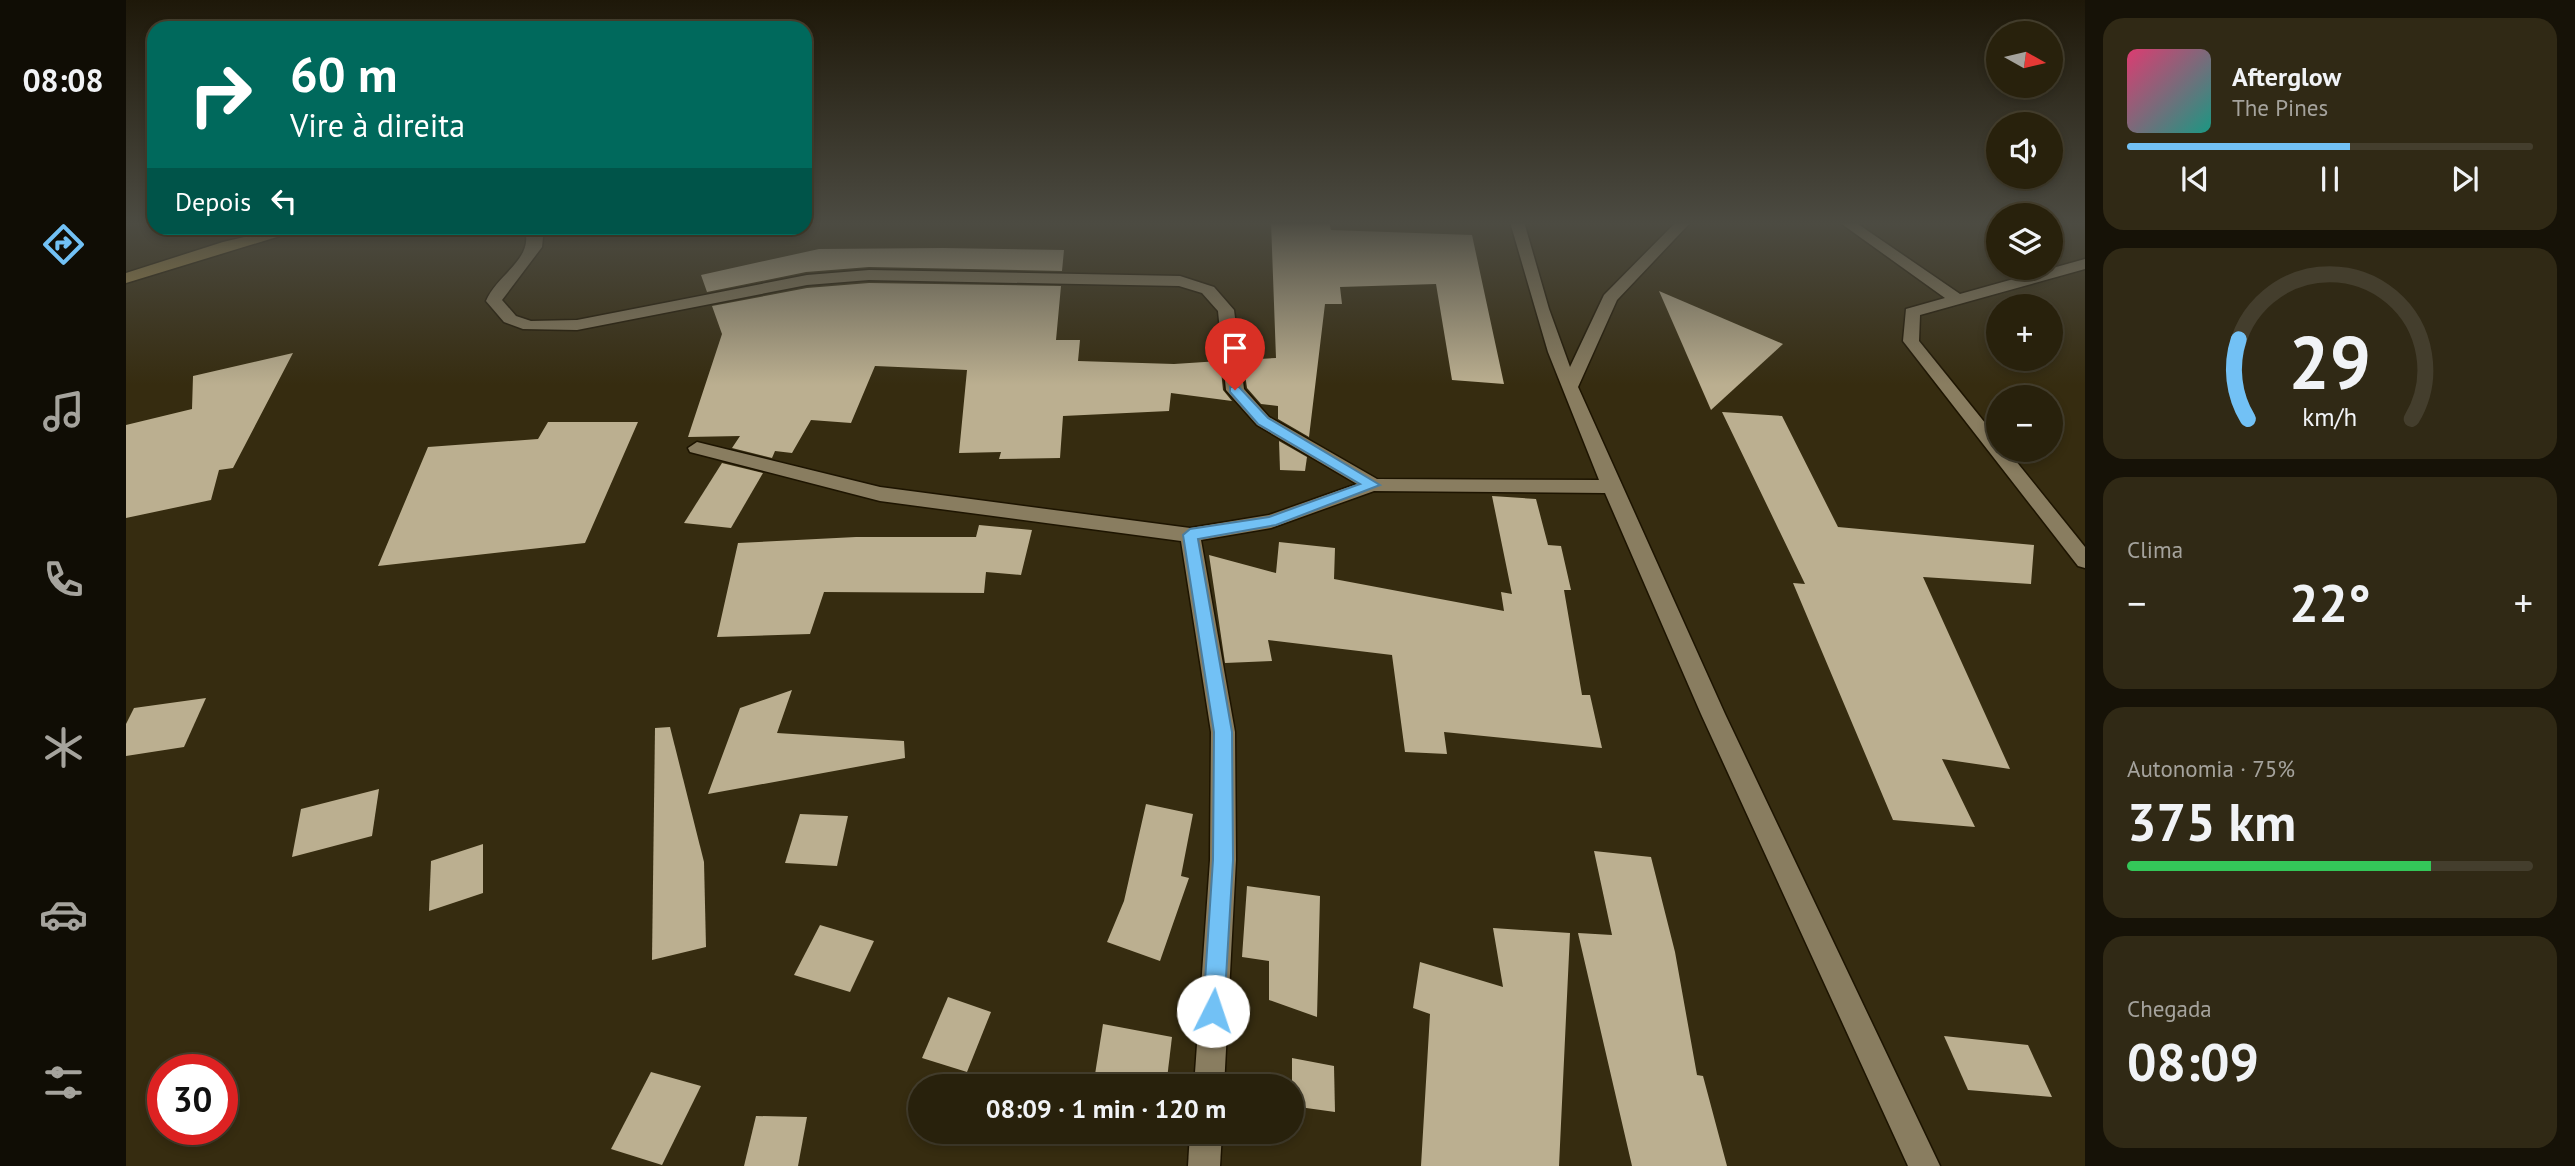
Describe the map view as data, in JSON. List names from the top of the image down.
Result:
{
  "north": "right",
  "page": {
    "tabs": "08:08",
    "map_buttons": ["+", "−"],
    "turn": ["60 m", "Vire à direita"],
    "song": ["Afterglow", "The Pines"],
    "then": "Depois",
    "tile": [
      "Clima",
      ["Autonomia · 75%", "375 km"],
      ["Chegada", "08:09"]
    ],
    "heat": ["−", "22°", "+"],
    "limit": "30",
    "trip": "08:09 · 1 min · 120 m",
    "gauge": ["29", "km/h"]
  }
}
